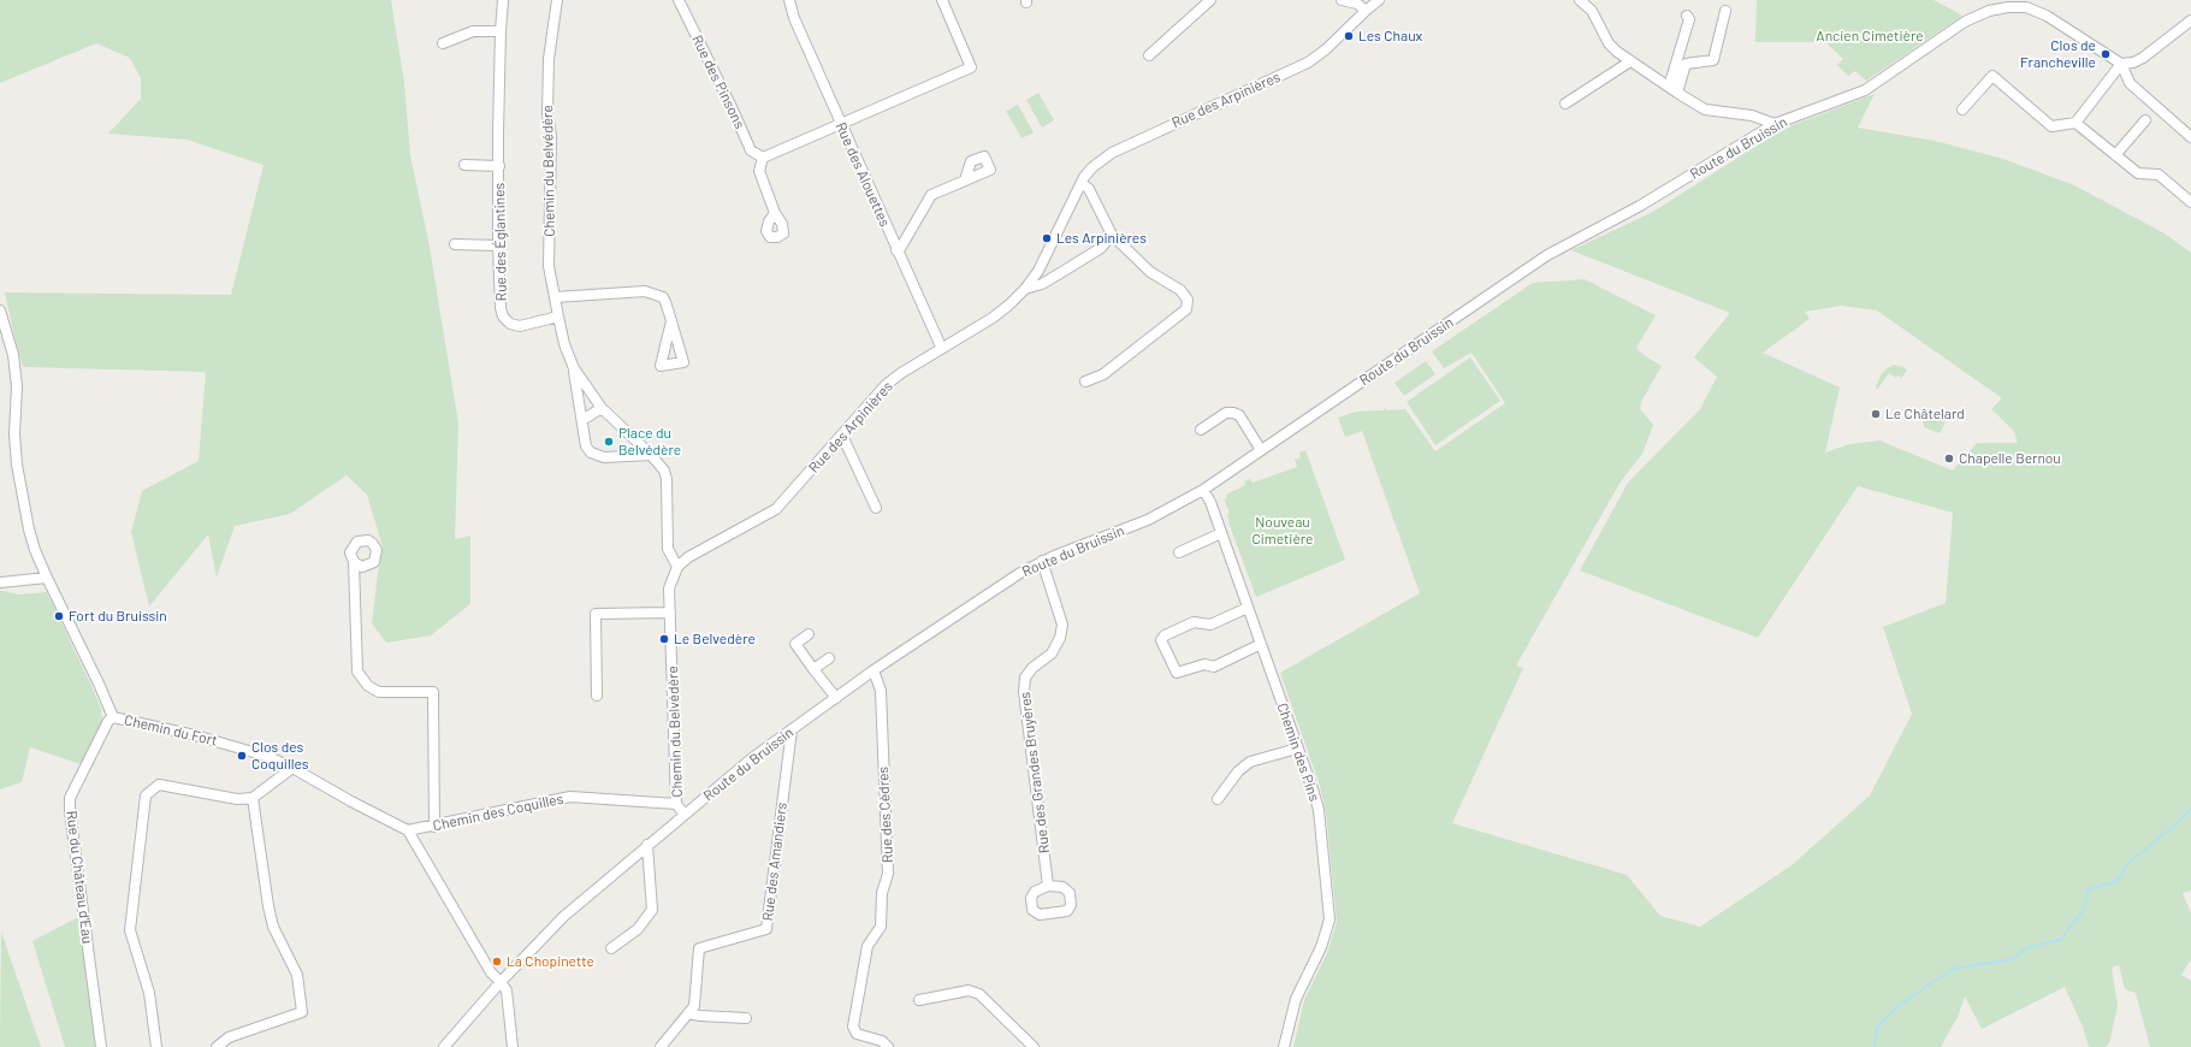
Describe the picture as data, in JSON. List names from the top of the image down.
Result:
{
  "streets": {
    "street": [
      "Rue des Pinsons",
      "Rue des Arpinières",
      "Route du Bruissin",
      "Chemin du Belvédère",
      "Rue des Alouettes",
      "Rue des Églantines",
      "Chemin du Fort",
      "Chemin des Pins",
      "Rue des Grandes Bruyères",
      "Chemin des Coquilles",
      "Rue des Cèdres",
      "Rue des Amandiers",
      "Rue du Château d'Eau"
    ]
  },
  "crossings": [
    ["Rue des Arpinières", "Chemin du Belvédère"],
    ["Rue des Arpinières", "Rue des Alouettes"],
    ["Route du Bruissin", "Chemin du Belvédère"],
    ["Route du Bruissin", "Chemin des Pins"],
    ["Route du Bruissin", "Rue des Grandes Bruyères"],
    ["Route du Bruissin", "Rue des Cèdres"],
    ["Route du Bruissin", "Rue des Amandiers"],
    ["Chemin du Belvédère", "Rue des Églantines"],
    ["Chemin du Belvédère", "Chemin des Coquilles"],
    ["Chemin du Fort", "Chemin des Coquilles"],
    ["Chemin du Fort", "Rue du Château d'Eau"]
  ],
  "parks": ["Ancien Cimetière", "Nouveau Cimetière"],
  "places": [
    "Les Chaux",
    "Clos de Francheville",
    "Les Arpinières",
    "Le Châtelard",
    "Place du Belvédère",
    "Chapelle Bernou",
    "Fort du Bruissin",
    "Le Belvedère",
    "Clos des Coquilles",
    "La Chopinette"
  ]
}
